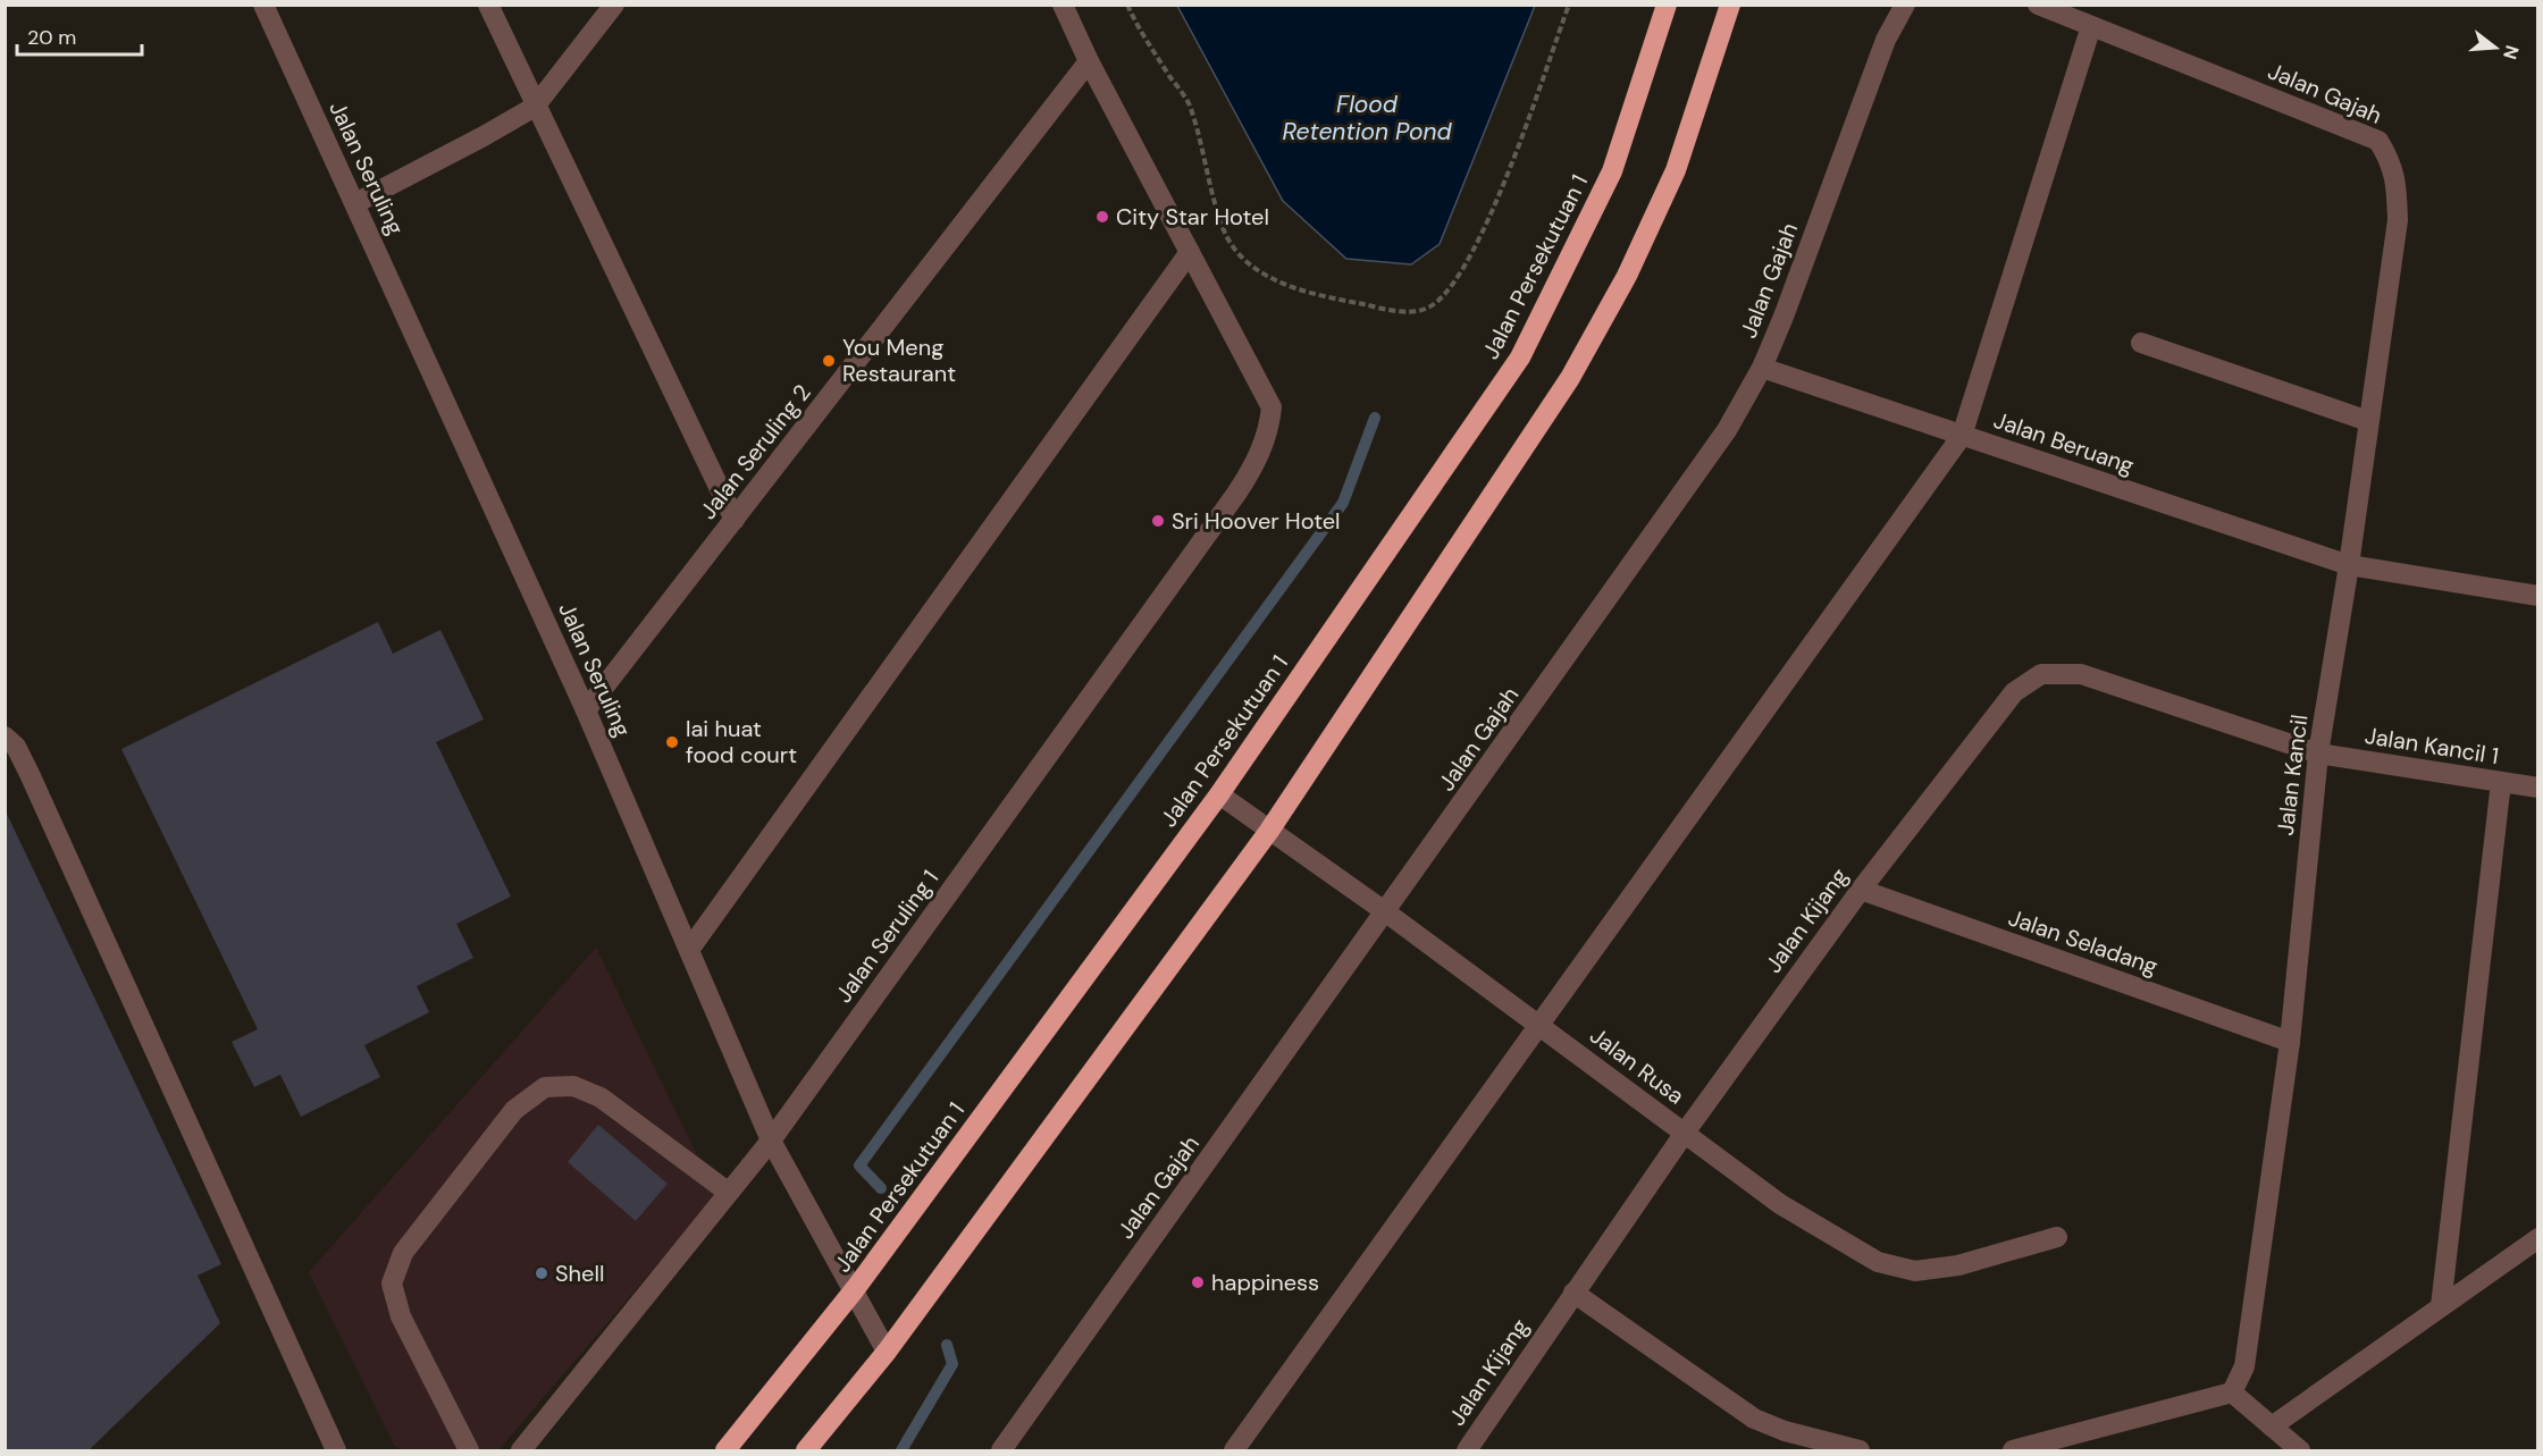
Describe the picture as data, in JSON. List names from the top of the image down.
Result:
{
  "streets": {
    "highway": ["Jalan Persekutuan 1"],
    "street": [
      "Jalan Gajah",
      "Jalan Seruling",
      "Jalan Beruang",
      "Jalan Seruling 2",
      "Jalan Kancil 1",
      "Jalan Kancil",
      "Jalan Kijang",
      "Jalan Seruling 1",
      "Jalan Seladang",
      "Jalan Rusa"
    ]
  },
  "crossings": [
    ["Jalan Gajah", "Jalan Beruang"],
    ["Jalan Gajah", "Jalan Kancil"],
    ["Jalan Gajah", "Jalan Rusa"],
    ["Jalan Seruling", "Jalan Persekutuan 1"],
    ["Jalan Seruling", "Jalan Seruling 2"],
    ["Jalan Seruling", "Jalan Seruling 1"],
    ["Jalan Persekutuan 1", "Jalan Rusa"],
    ["Jalan Beruang", "Jalan Kancil"],
    ["Jalan Kancil 1", "Jalan Kancil"],
    ["Jalan Kancil 1", "Jalan Kijang"],
    ["Jalan Kancil", "Jalan Kijang"],
    ["Jalan Kancil", "Jalan Seladang"],
    ["Jalan Kijang", "Jalan Seladang"],
    ["Jalan Kijang", "Jalan Rusa"]
  ],
  "water": ["Flood Retention Pond"],
  "places": [
    "City Star Hotel",
    "You Meng Restaurant",
    "Sri Hoover Hotel",
    "lai huat food court",
    "Shell",
    "happiness"
  ],
  "scale_bar": "20 m",
  "north": "right"
}
